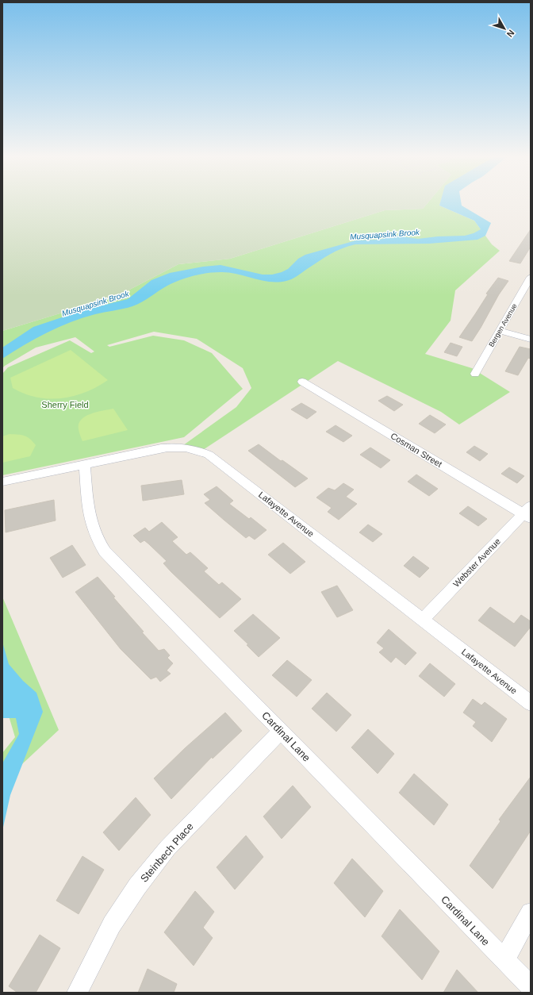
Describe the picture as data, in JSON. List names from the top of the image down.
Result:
{
  "streets": {
    "street": [
      "Bergen Avenue",
      "Cosman Street",
      "Lafayette Avenue",
      "Webster Avenue",
      "Cardinal Lane",
      "Steinbech Place"
    ]
  },
  "crossings": [
    ["Cosman Street", "Webster Avenue"],
    ["Lafayette Avenue", "Webster Avenue"],
    ["Lafayette Avenue", "Cardinal Lane"],
    ["Cardinal Lane", "Steinbech Place"]
  ],
  "water": ["Musquapsink Brook"],
  "parks": ["Sherry Field"],
  "north": "bottom right"
}
